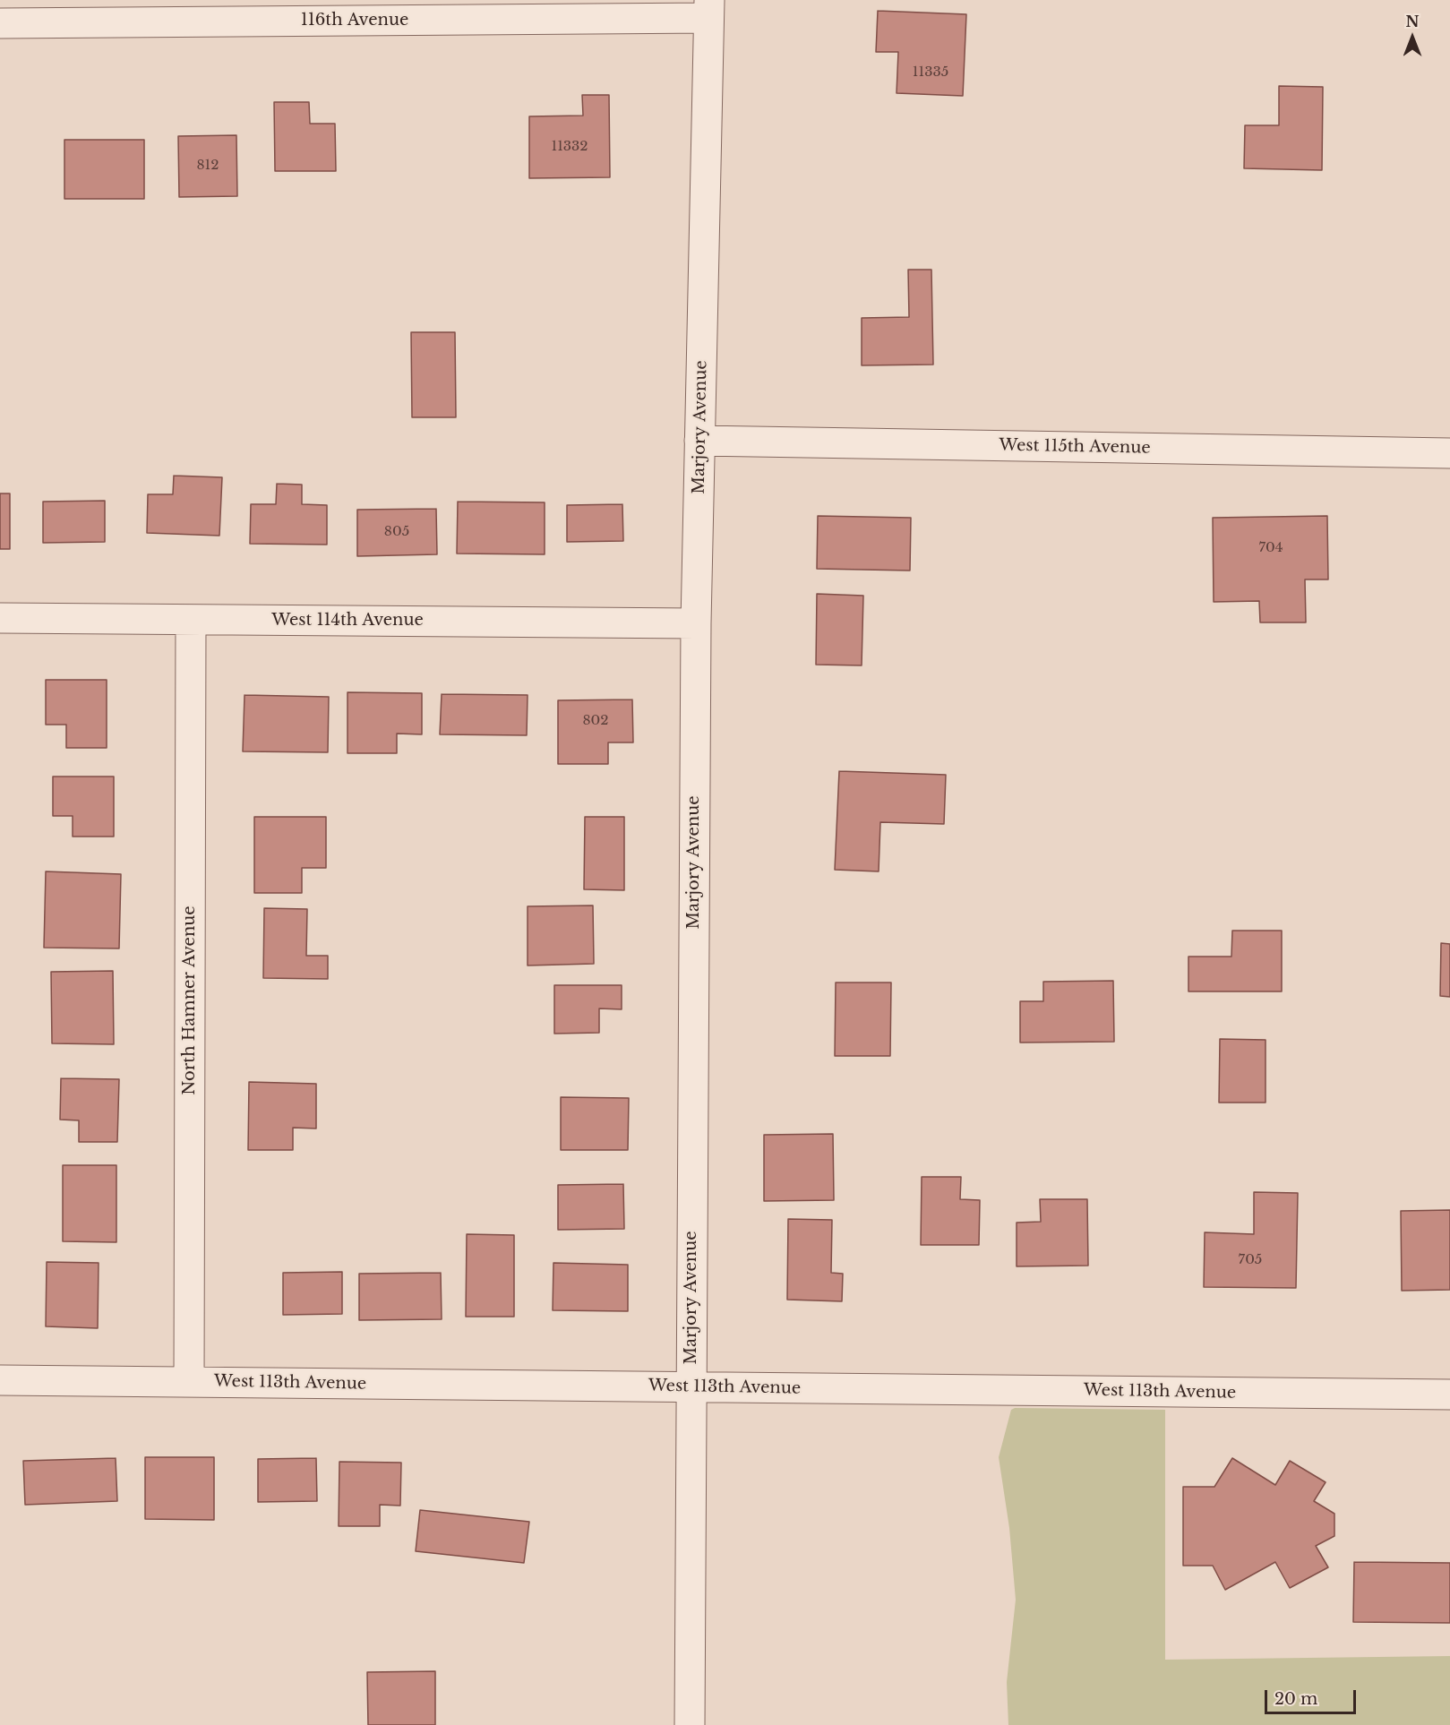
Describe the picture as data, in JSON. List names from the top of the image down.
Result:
{
  "streets": {
    "street": [
      "116th Avenue",
      "Marjory Avenue",
      "West 115th Avenue",
      "West 114th Avenue",
      "North Hamner Avenue",
      "West 113th Avenue"
    ]
  },
  "crossings": [
    ["116th Avenue", "Marjory Avenue"],
    ["Marjory Avenue", "West 115th Avenue"],
    ["Marjory Avenue", "West 114th Avenue"],
    ["Marjory Avenue", "West 113th Avenue"],
    ["West 114th Avenue", "North Hamner Avenue"],
    ["North Hamner Avenue", "West 113th Avenue"]
  ],
  "house_numbers": [
    "11335",
    "11332",
    "812",
    "805",
    "704",
    "802",
    "705"
  ],
  "scale_bar": "20 m",
  "north": "top"
}
